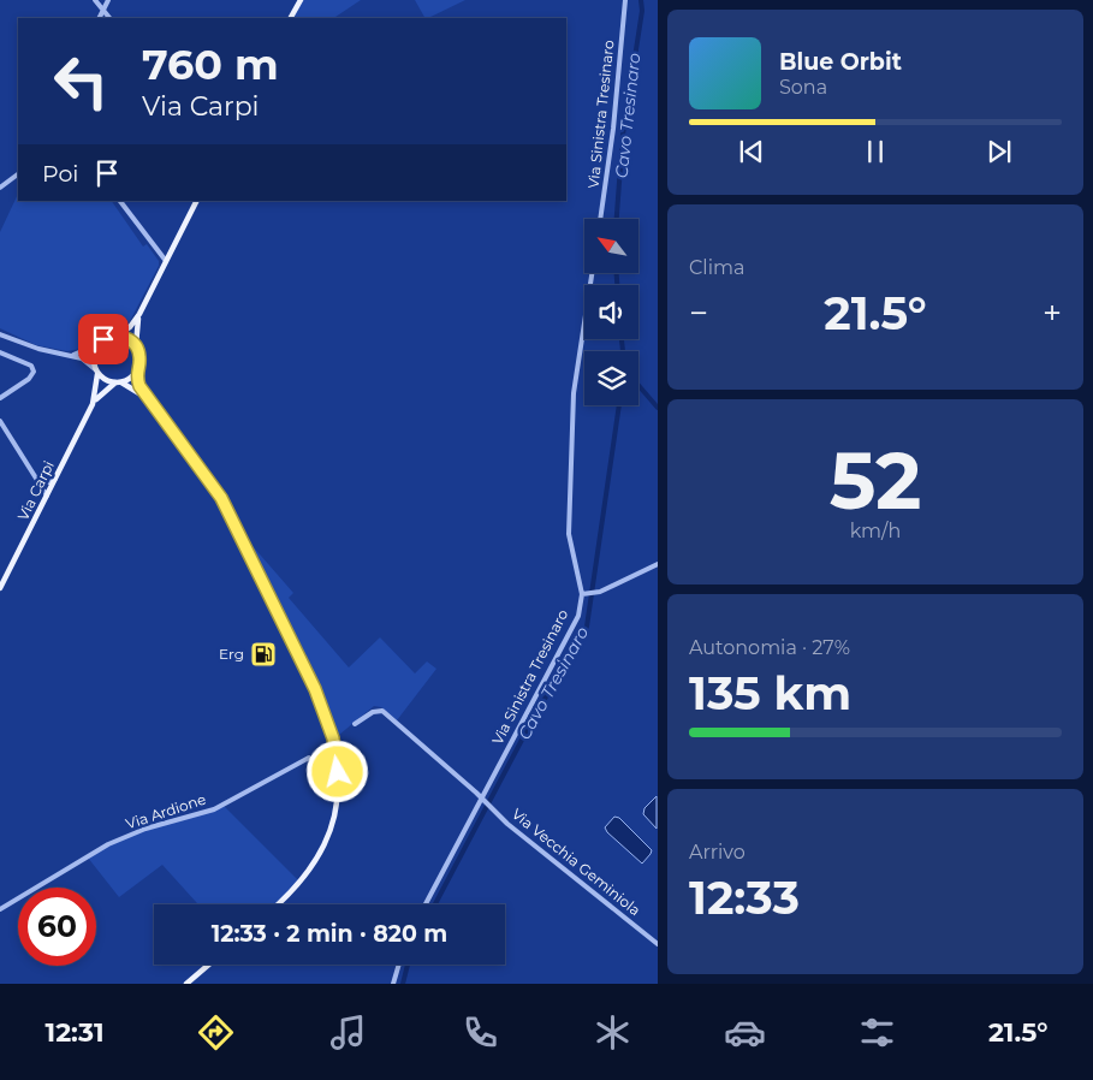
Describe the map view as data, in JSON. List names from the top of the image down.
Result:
{
  "streets": {
    "main road": ["Via Carpi"],
    "street": ["Via Sinistra Tresinaro", "Via Ardione", "Via Vecchia Geminiola"]
  },
  "crossings": [
    ["Via Sinistra Tresinaro", "Via Vecchia Geminiola"]
  ],
  "water": ["Cavo Tresinaro"],
  "places": {
    "fuel station": ["Erg"]
  },
  "north": "top left",
  "page": {
    "turn": ["760 m", "Via Carpi"],
    "song": ["Blue Orbit", "Sona"],
    "then": "Poi",
    "tile": [
      "Clima",
      ["52", "km/h"],
      ["Autonomia · 27%", "135 km"],
      ["Arrivo", "12:33"]
    ],
    "heat": ["−", "21.5°", "+"],
    "limit": "60",
    "trip": "12:33 · 2 min · 820 m",
    "tabs": ["12:31", "21.5°"]
  }
}
